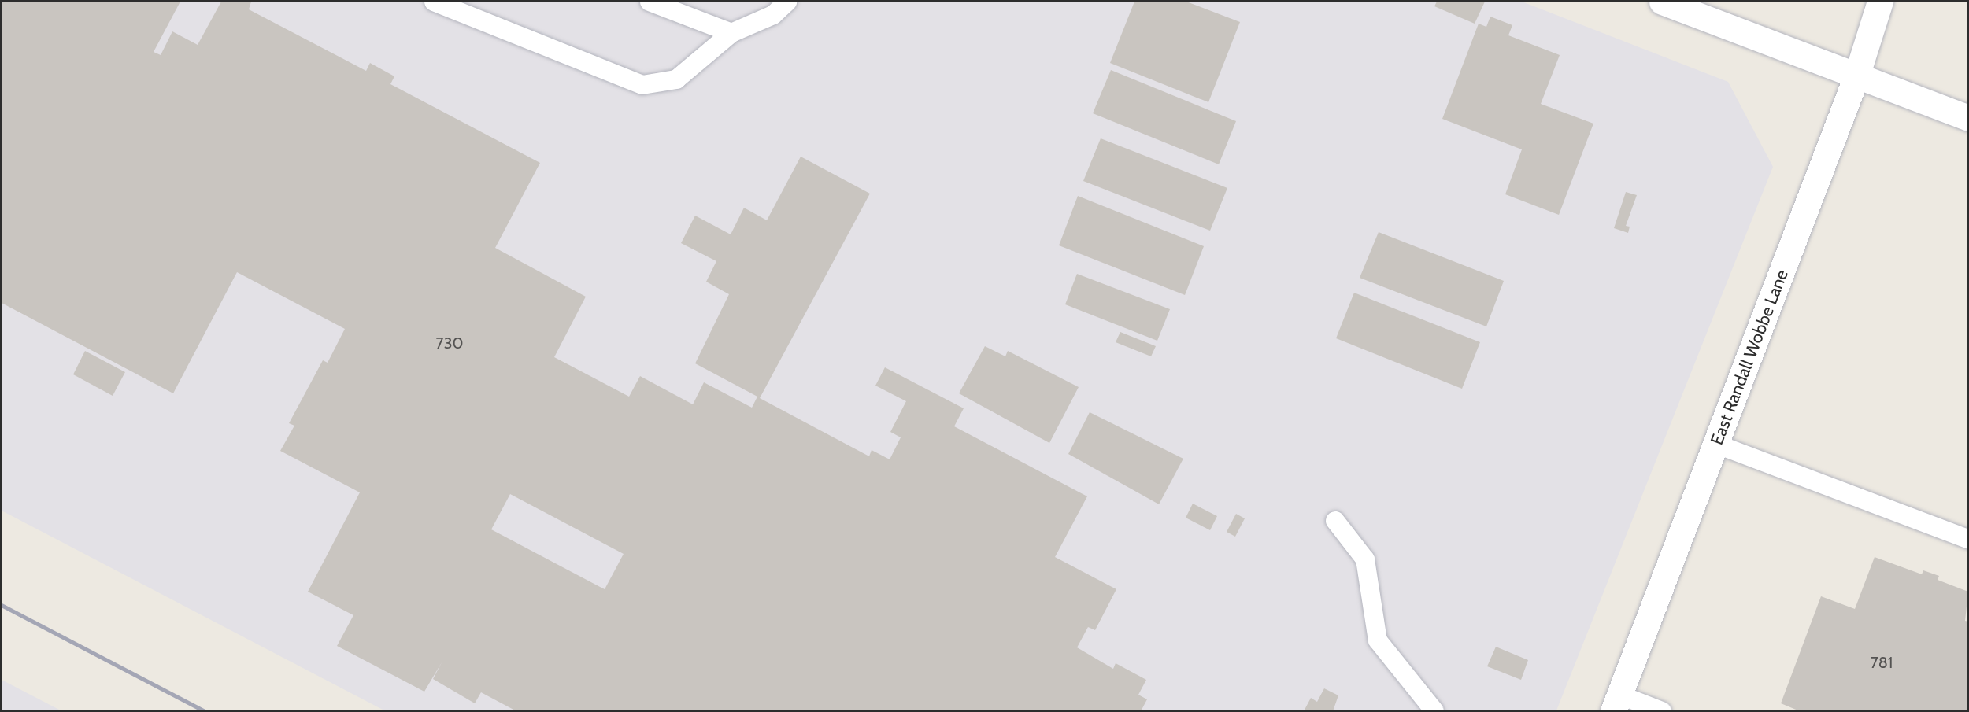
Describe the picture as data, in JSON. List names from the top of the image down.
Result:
{
  "streets": {
    "street": ["East Randall Wobbe Lane"]
  },
  "house_numbers": ["730", "781"]
}
